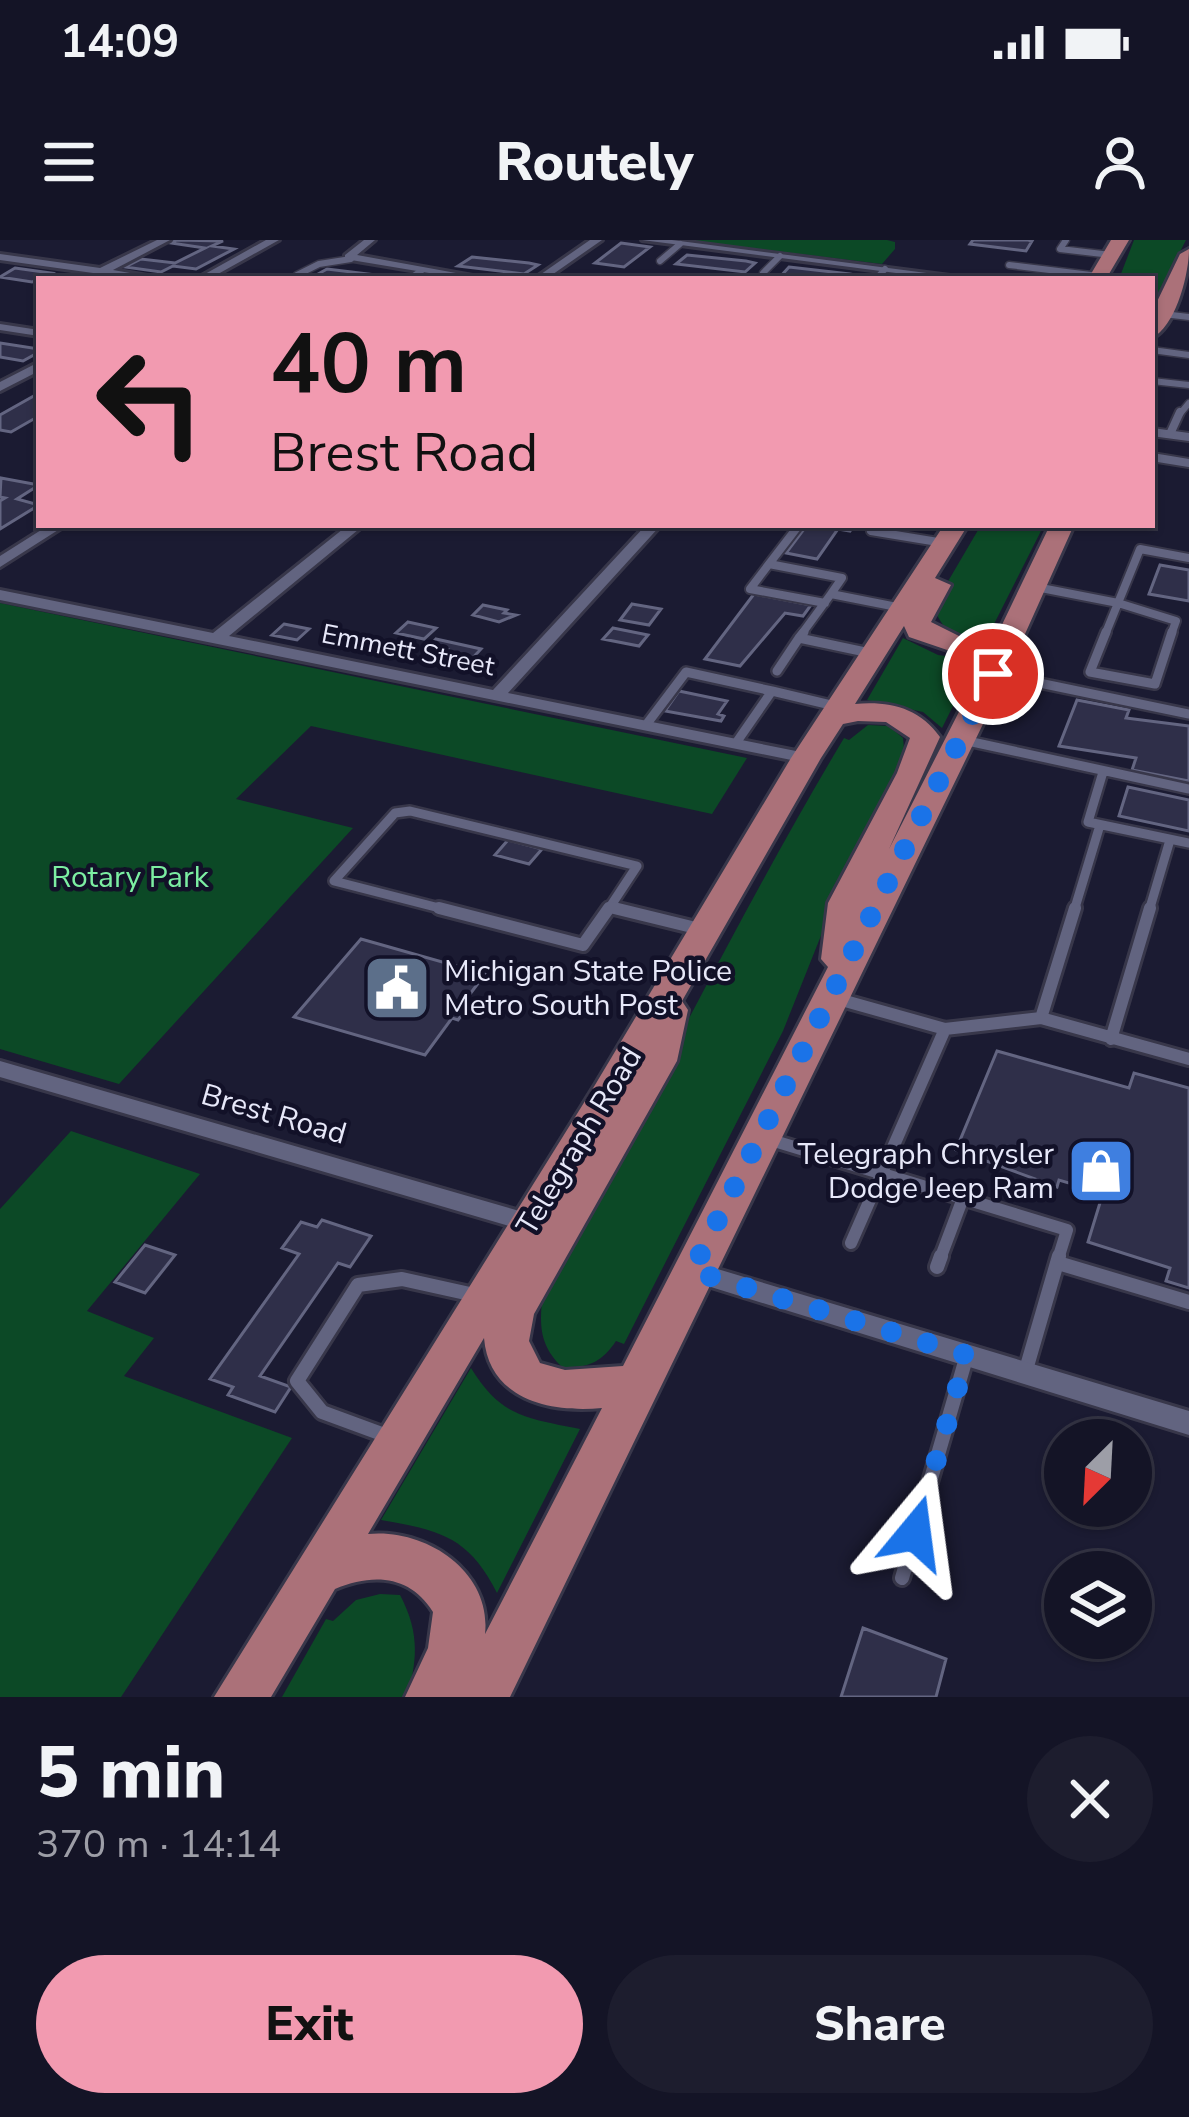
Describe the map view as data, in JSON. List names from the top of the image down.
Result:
{
  "streets": {
    "main road": ["Telegraph Road"],
    "street": ["Emmett Street", "Brest Road"]
  },
  "crossings": [
    ["Emmett Street", "Telegraph Road"],
    ["Brest Road", "Telegraph Road"]
  ],
  "parks": ["Rotary Park"],
  "places": {
    "public building": ["Michigan State Police Metro South Post"],
    "shop": ["Telegraph Chrysler Dodge Jeep Ram"]
  },
  "north": "bottom left",
  "page": {
    "status": "14:09",
    "header": "Routely",
    "turn": ["40 m", "Brest Road"],
    "heading": ["5 min", "370 m · 14:14"],
    "buttons": ["Exit", "Share"]
  }
}
